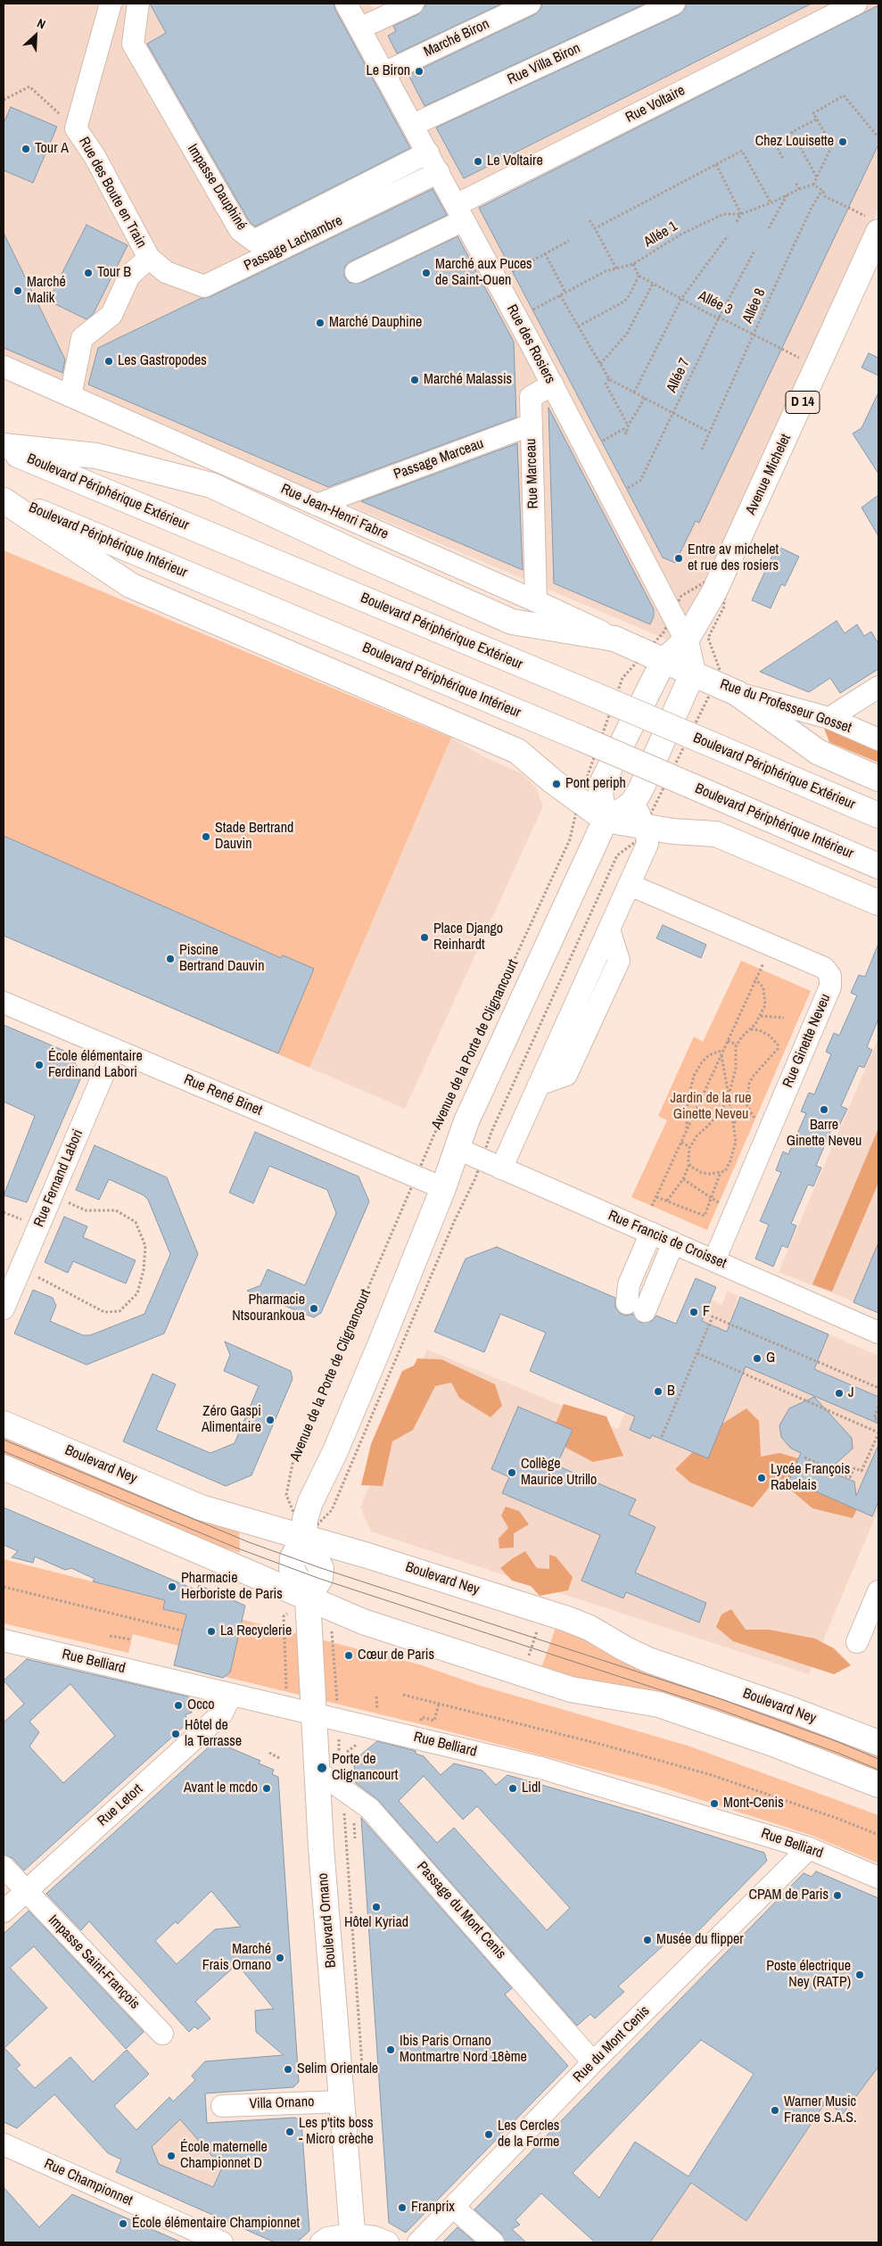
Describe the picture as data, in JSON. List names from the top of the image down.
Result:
{
  "streets": {
    "main road": [
      "D 14",
      "Avenue Michelet",
      "Boulevard Périphérique Extérieur",
      "Rue Jean-Henri Fabre",
      "Boulevard Périphérique Intérieur",
      "Rue du Professeur Gosset",
      "Avenue de la Porte de Clignancourt",
      "Boulevard Ney",
      "Boulevard Ornano"
    ],
    "street": [
      "Marché Biron",
      "Rue Villa Biron",
      "Rue Voltaire",
      "Impasse Dauphiné",
      "Rue des Boute en Train",
      "Passage Lachambre",
      "Rue des Rosiers",
      "Passage Marceau",
      "Rue Marceau",
      "Rue Ginette Neveu",
      "Rue René Binet",
      "Rue Fernand Labori",
      "Rue Francis de Croisset",
      "Rue Belliard",
      "Rue Letort",
      "Passage du Mont Cenis",
      "Impasse Saint-François",
      "Rue du Mont Cenis",
      "Villa Ornano",
      "Rue Championnet"
    ],
    "path": [
      "Allée 1",
      "Allée 3",
      "Allée 8",
      "Allée 7"
    ]
  },
  "crossings": [
    ["Marché Biron", "Rue des Rosiers"],
    ["Rue Villa Biron", "Rue des Rosiers"],
    ["Rue Voltaire", "Rue des Rosiers"],
    ["Impasse Dauphiné", "Rue des Rosiers"],
    ["Rue des Boute en Train", "Passage Lachambre"],
    ["Passage Lachambre", "Rue des Rosiers"],
    ["Allée 3", "Allée 8"],
    ["Allée 3", "Allée 7"],
    ["Allée 3", "Avenue Michelet"],
    ["Rue des Rosiers", "Allée 7"],
    ["Rue des Rosiers", "Rue Marceau"],
    ["Rue des Rosiers", "Avenue Michelet"],
    ["Passage Marceau", "Rue Marceau"],
    ["Passage Marceau", "Rue Jean-Henri Fabre"],
    ["Rue Marceau", "Rue Jean-Henri Fabre"],
    ["Rue Jean-Henri Fabre", "Rue du Professeur Gosset"],
    ["Rue Jean-Henri Fabre", "Avenue de la Porte de Clignancourt"],
    ["Rue du Professeur Gosset", "Avenue de la Porte de Clignancourt"],
    ["Rue Ginette Neveu", "Rue Francis de Croisset"],
    ["Avenue de la Porte de Clignancourt", "Rue René Binet"],
    ["Avenue de la Porte de Clignancourt", "Rue Francis de Croisset"],
    ["Avenue de la Porte de Clignancourt", "Boulevard Ney"],
    ["Rue René Binet", "Rue Fernand Labori"],
    ["Rue Belliard", "Rue Letort"],
    ["Rue Belliard", "Boulevard Ornano"],
    ["Rue Belliard", "Rue du Mont Cenis"],
    ["Rue Letort", "Impasse Saint-François"],
    ["Passage du Mont Cenis", "Boulevard Ornano"],
    ["Passage du Mont Cenis", "Rue du Mont Cenis"],
    ["Boulevard Ornano", "Villa Ornano"]
  ],
  "parks": ["Jardin de la rue Ginette Neveu"],
  "places": [
    "Le Biron",
    "Chez Louisette",
    "Tour A",
    "Le Voltaire",
    "Tour B",
    "Marché aux Puces de Saint-Ouen",
    "Marché Malik",
    "Marché Dauphine",
    "Les Gastropodes",
    "Marché Malassis",
    "Entre av michelet et rue des rosiers",
    "Pont periph",
    "Stade Bertrand Dauvin",
    "Place Django Reinhardt",
    "Piscine Bertrand Dauvin",
    "École élémentaire Ferdinand Labori",
    "Barre Ginette Neveu",
    "Pharmacie Ntsourankoua",
    "F",
    "G",
    "B",
    "J",
    "Zéro Gaspi Alimentaire",
    "Collège Maurice Utrillo",
    "Lycée François Rabelais",
    "Pharmacie Herboriste de Paris",
    "La Recyclerie",
    "Cœur de Paris",
    "Occo",
    "Hôtel de la Terrasse",
    "Porte de Clignancourt",
    "Avant le mcdo",
    "Lidl",
    "Mont-Cenis",
    "CPAM de Paris",
    "Hôtel Kyriad",
    "Musée du flipper",
    "Marché Frais Ornano",
    "Poste électrique Ney (RATP)",
    "Ibis Paris Ornano Montmartre Nord 18ème",
    "Selim Orientale",
    "Warner Music France S.A.S.",
    "Les p'tits boss - Micro crèche",
    "Les Cercles de la Forme",
    "École maternelle Championnet D",
    "Franprix",
    "École élémentaire Championnet"
  ],
  "north": "top right"
}
